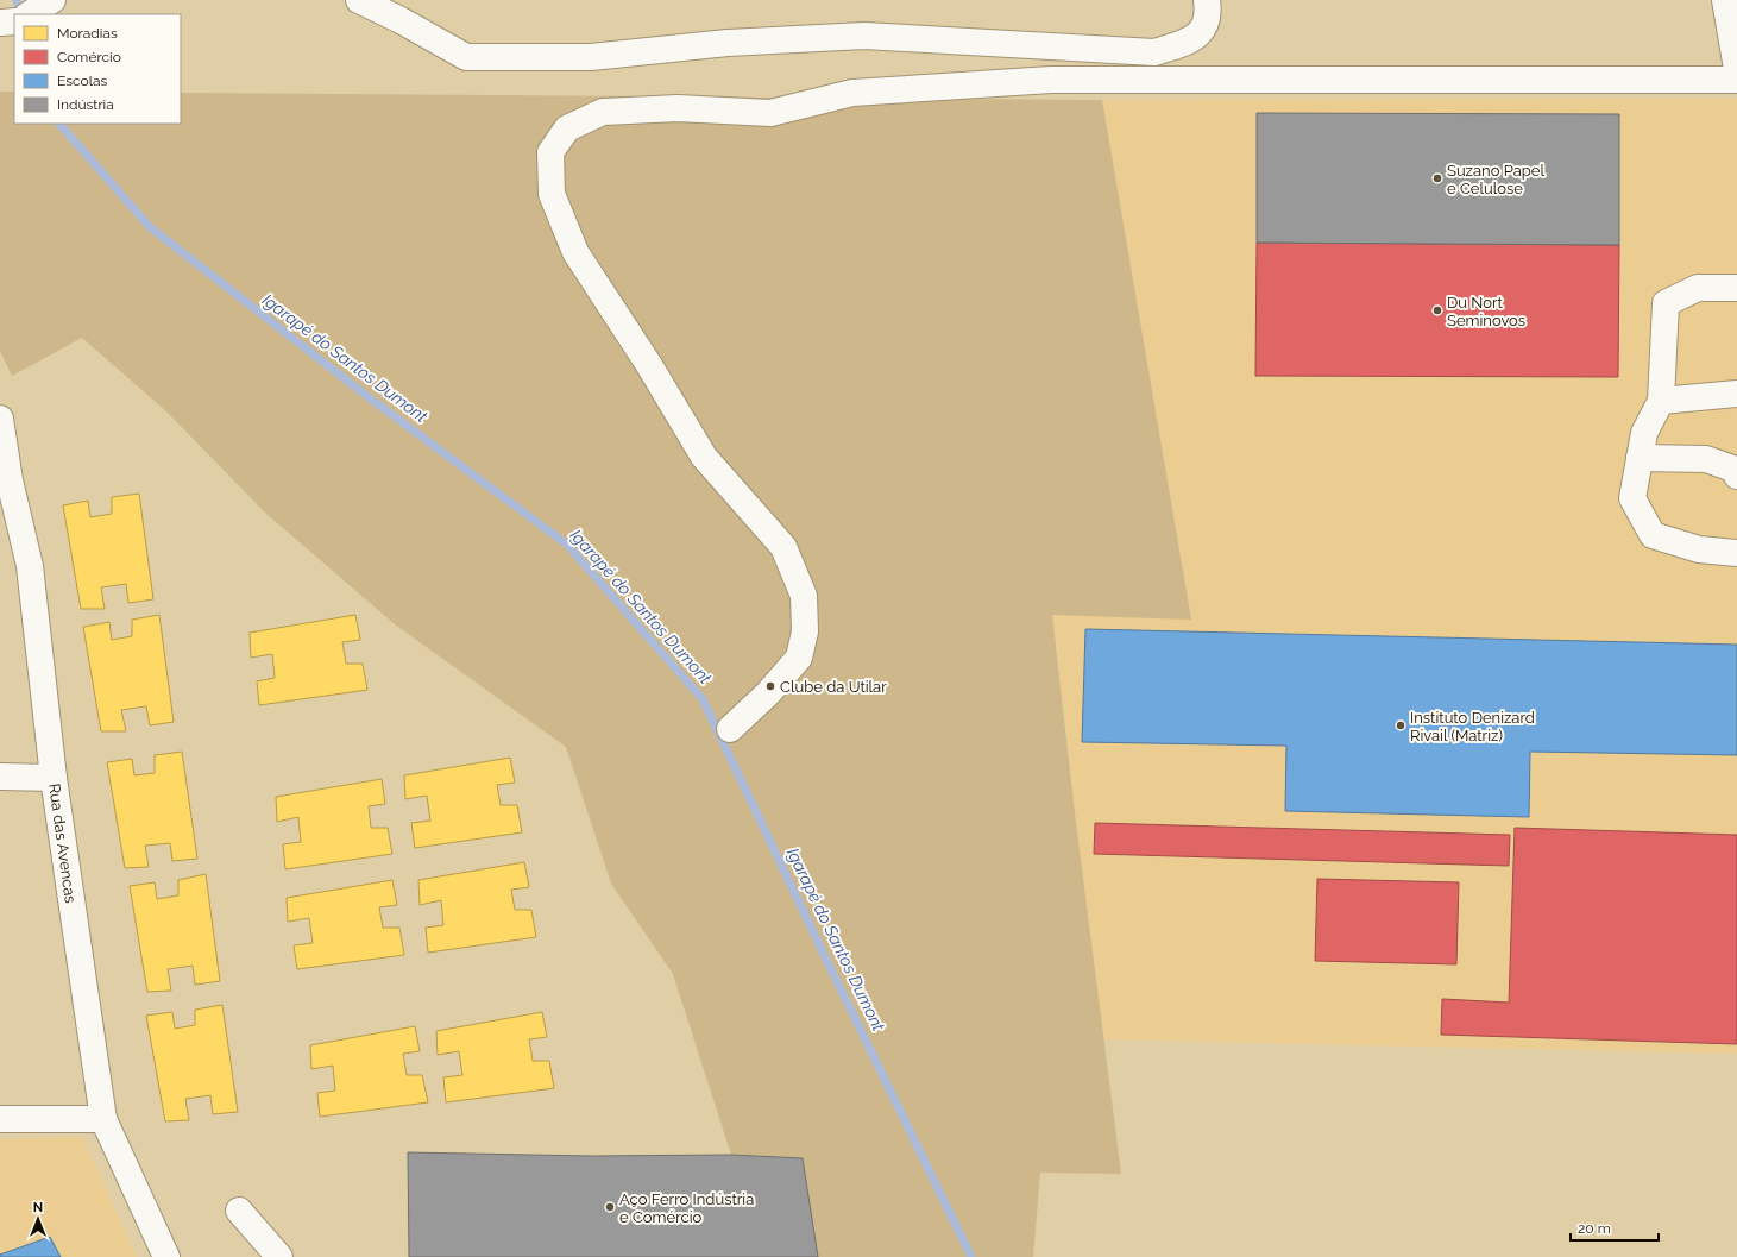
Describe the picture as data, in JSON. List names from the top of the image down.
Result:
{
  "streets": {
    "street": ["Rua das Avencas"]
  },
  "water": ["Igarapé do Santos Dumont"],
  "places": [
    "Suzano Papel e Celulose",
    "Du Nort Seminovos",
    "Clube da Utilar",
    "Instituto Denizard Rivail (Matriz)",
    "Aço Ferro Indústria e Comércio"
  ],
  "legend": [
    "Moradias",
    "Comércio",
    "Escolas",
    "Indústria"
  ],
  "scale_bar": "20 m",
  "north": "top"
}
